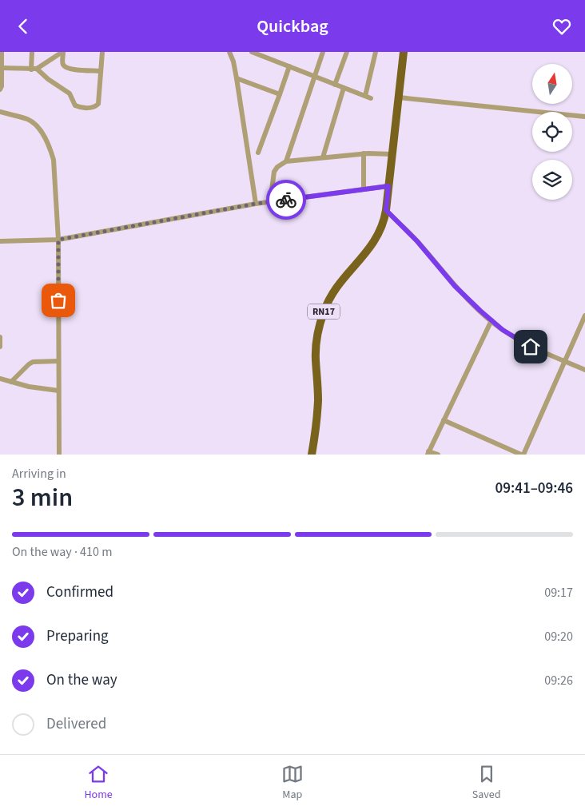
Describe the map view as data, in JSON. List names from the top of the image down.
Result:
{
  "streets": {
    "main road": ["RN17"]
  },
  "north": "top",
  "page": {
    "header": "Quickbag",
    "heading": ["3 min", "Arriving in", "09:41–09:46"],
    "bar": "On the way · 410 m",
    "list": [
      ["Confirmed", "09:17"],
      ["Preparing", "09:20"],
      ["On the way", "09:26"],
      "Delivered"
    ],
    "tabs": ["Home", "Map", "Saved"]
  }
}
